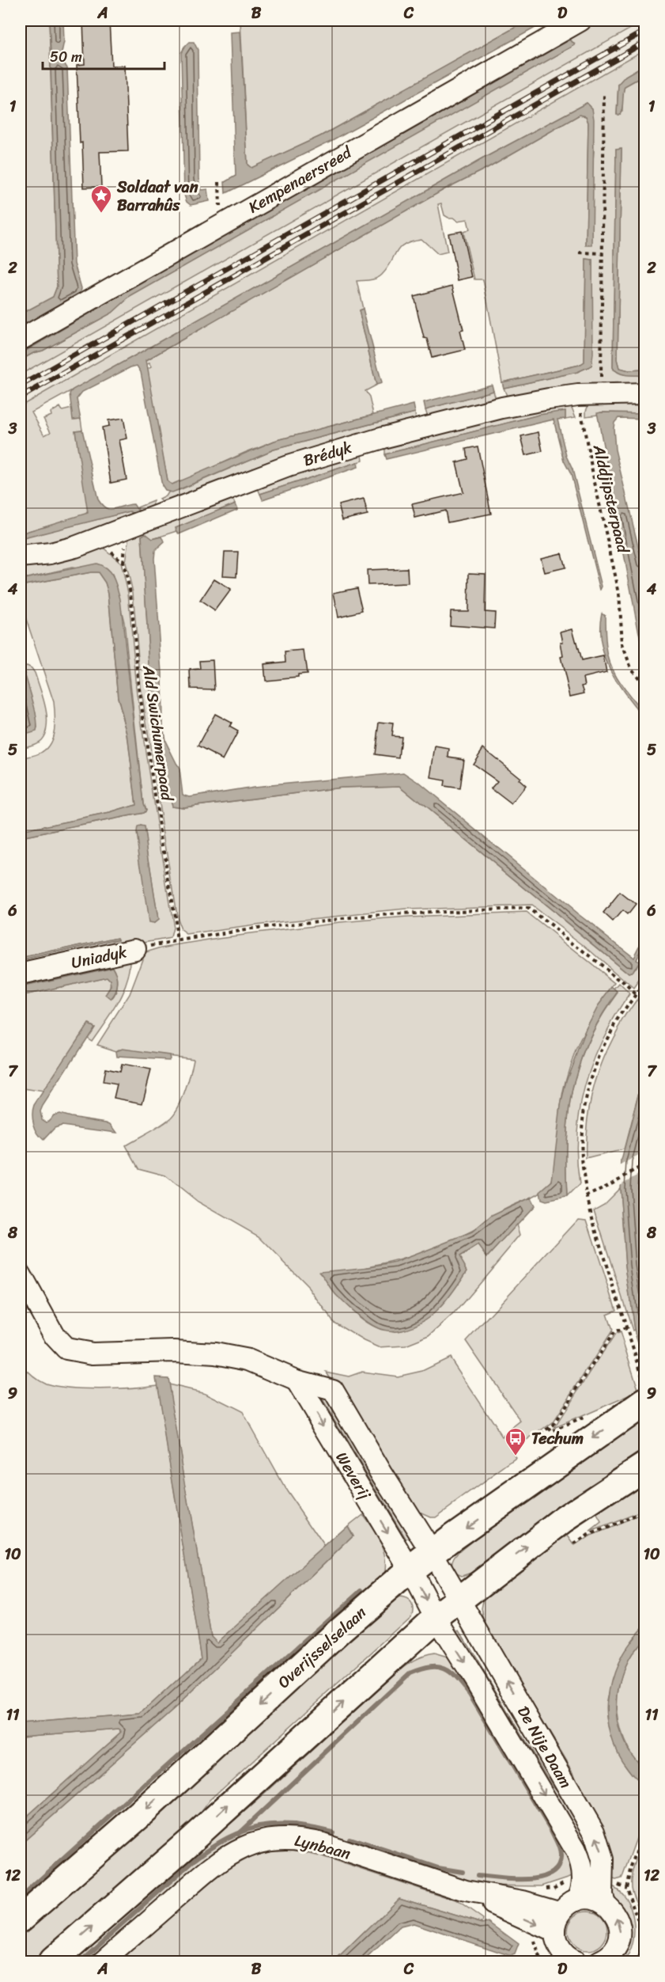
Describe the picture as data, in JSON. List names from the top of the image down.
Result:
{
  "streets": {
    "main road": ["Overijsselselaan"],
    "street": [
      "Kempenaersreed",
      "Brédyk",
      "Uniadyk",
      "Weverij",
      "De Nije Daam",
      "Lynbaan"
    ],
    "path": ["Alddjipsterpaad", "Ald Swichumerpaad"]
  },
  "crossings": [
    ["Brédyk", "Alddjipsterpaad"],
    ["Brédyk", "Ald Swichumerpaad"],
    ["Ald Swichumerpaad", "Uniadyk"],
    ["Weverij", "Overijsselselaan"],
    ["Weverij", "De Nije Daam"]
  ],
  "places": {
    "place": ["Soldaat van Barrahûs"],
    "bus stop": ["Techum"]
  },
  "scale_bar": "50 m",
  "grid": {
    "columns": [
      "A",
      "B",
      "C",
      "D"
    ],
    "rows": [
      "1",
      "2",
      "3",
      "4",
      "5",
      "6",
      "7",
      "8",
      "9",
      "10",
      "11",
      "12"
    ]
  }
}
